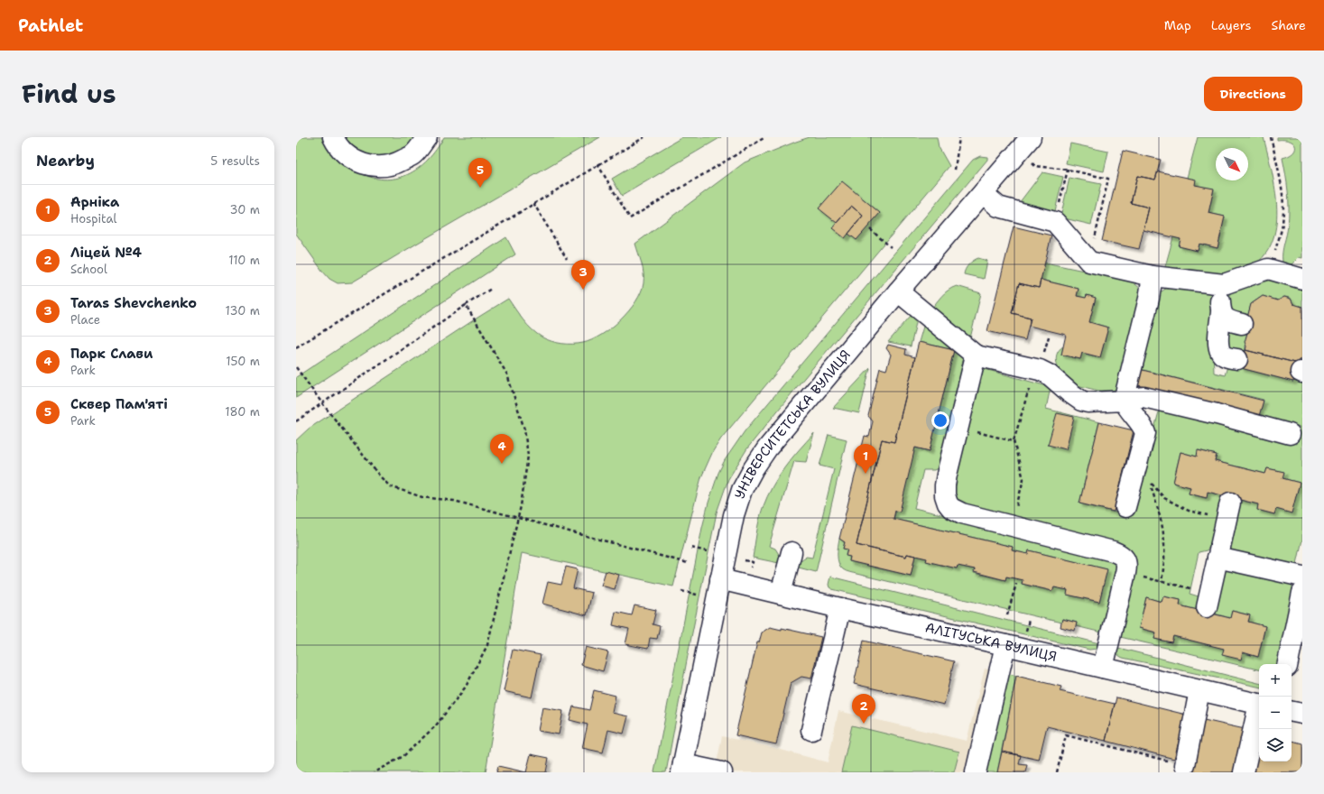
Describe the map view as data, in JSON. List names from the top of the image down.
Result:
{
  "streets": {
    "street": ["УНІВЕРСИТЕТСЬКА ВУЛИЦЯ", "АЛІТУСЬКА ВУЛИЦЯ"]
  },
  "crossings": [
    ["УНІВЕРСИТЕТСЬКА ВУЛИЦЯ", "АЛІТУСЬКА ВУЛИЦЯ"]
  ],
  "north": "bottom right",
  "page": {
    "header": "Pathlet",
    "nav": ["Map", "Layers", "Share"],
    "title": "Find us",
    "buttons": "Directions",
    "heading": ["Nearby", "5 results"],
    "pins": [
      "5",
      "3",
      "4",
      "1",
      "2"
    ],
    "list": [
      {
        "mark": "1",
        "name": "Арніка",
        "note": "Hospital",
        "value": "30 m"
      },
      {
        "mark": "2",
        "name": "Ліцей №4",
        "note": "School",
        "value": "110 m"
      },
      {
        "mark": "3",
        "name": "Taras Shevchenko",
        "note": "Place",
        "value": "130 m"
      },
      {
        "mark": "4",
        "name": "Парк Слави",
        "note": "Park",
        "value": "150 m"
      },
      {
        "mark": "5",
        "name": "Сквер Пам'яті",
        "note": "Park",
        "value": "180 m"
      }
    ],
    "map_buttons": ["+", "−"]
  }
}
